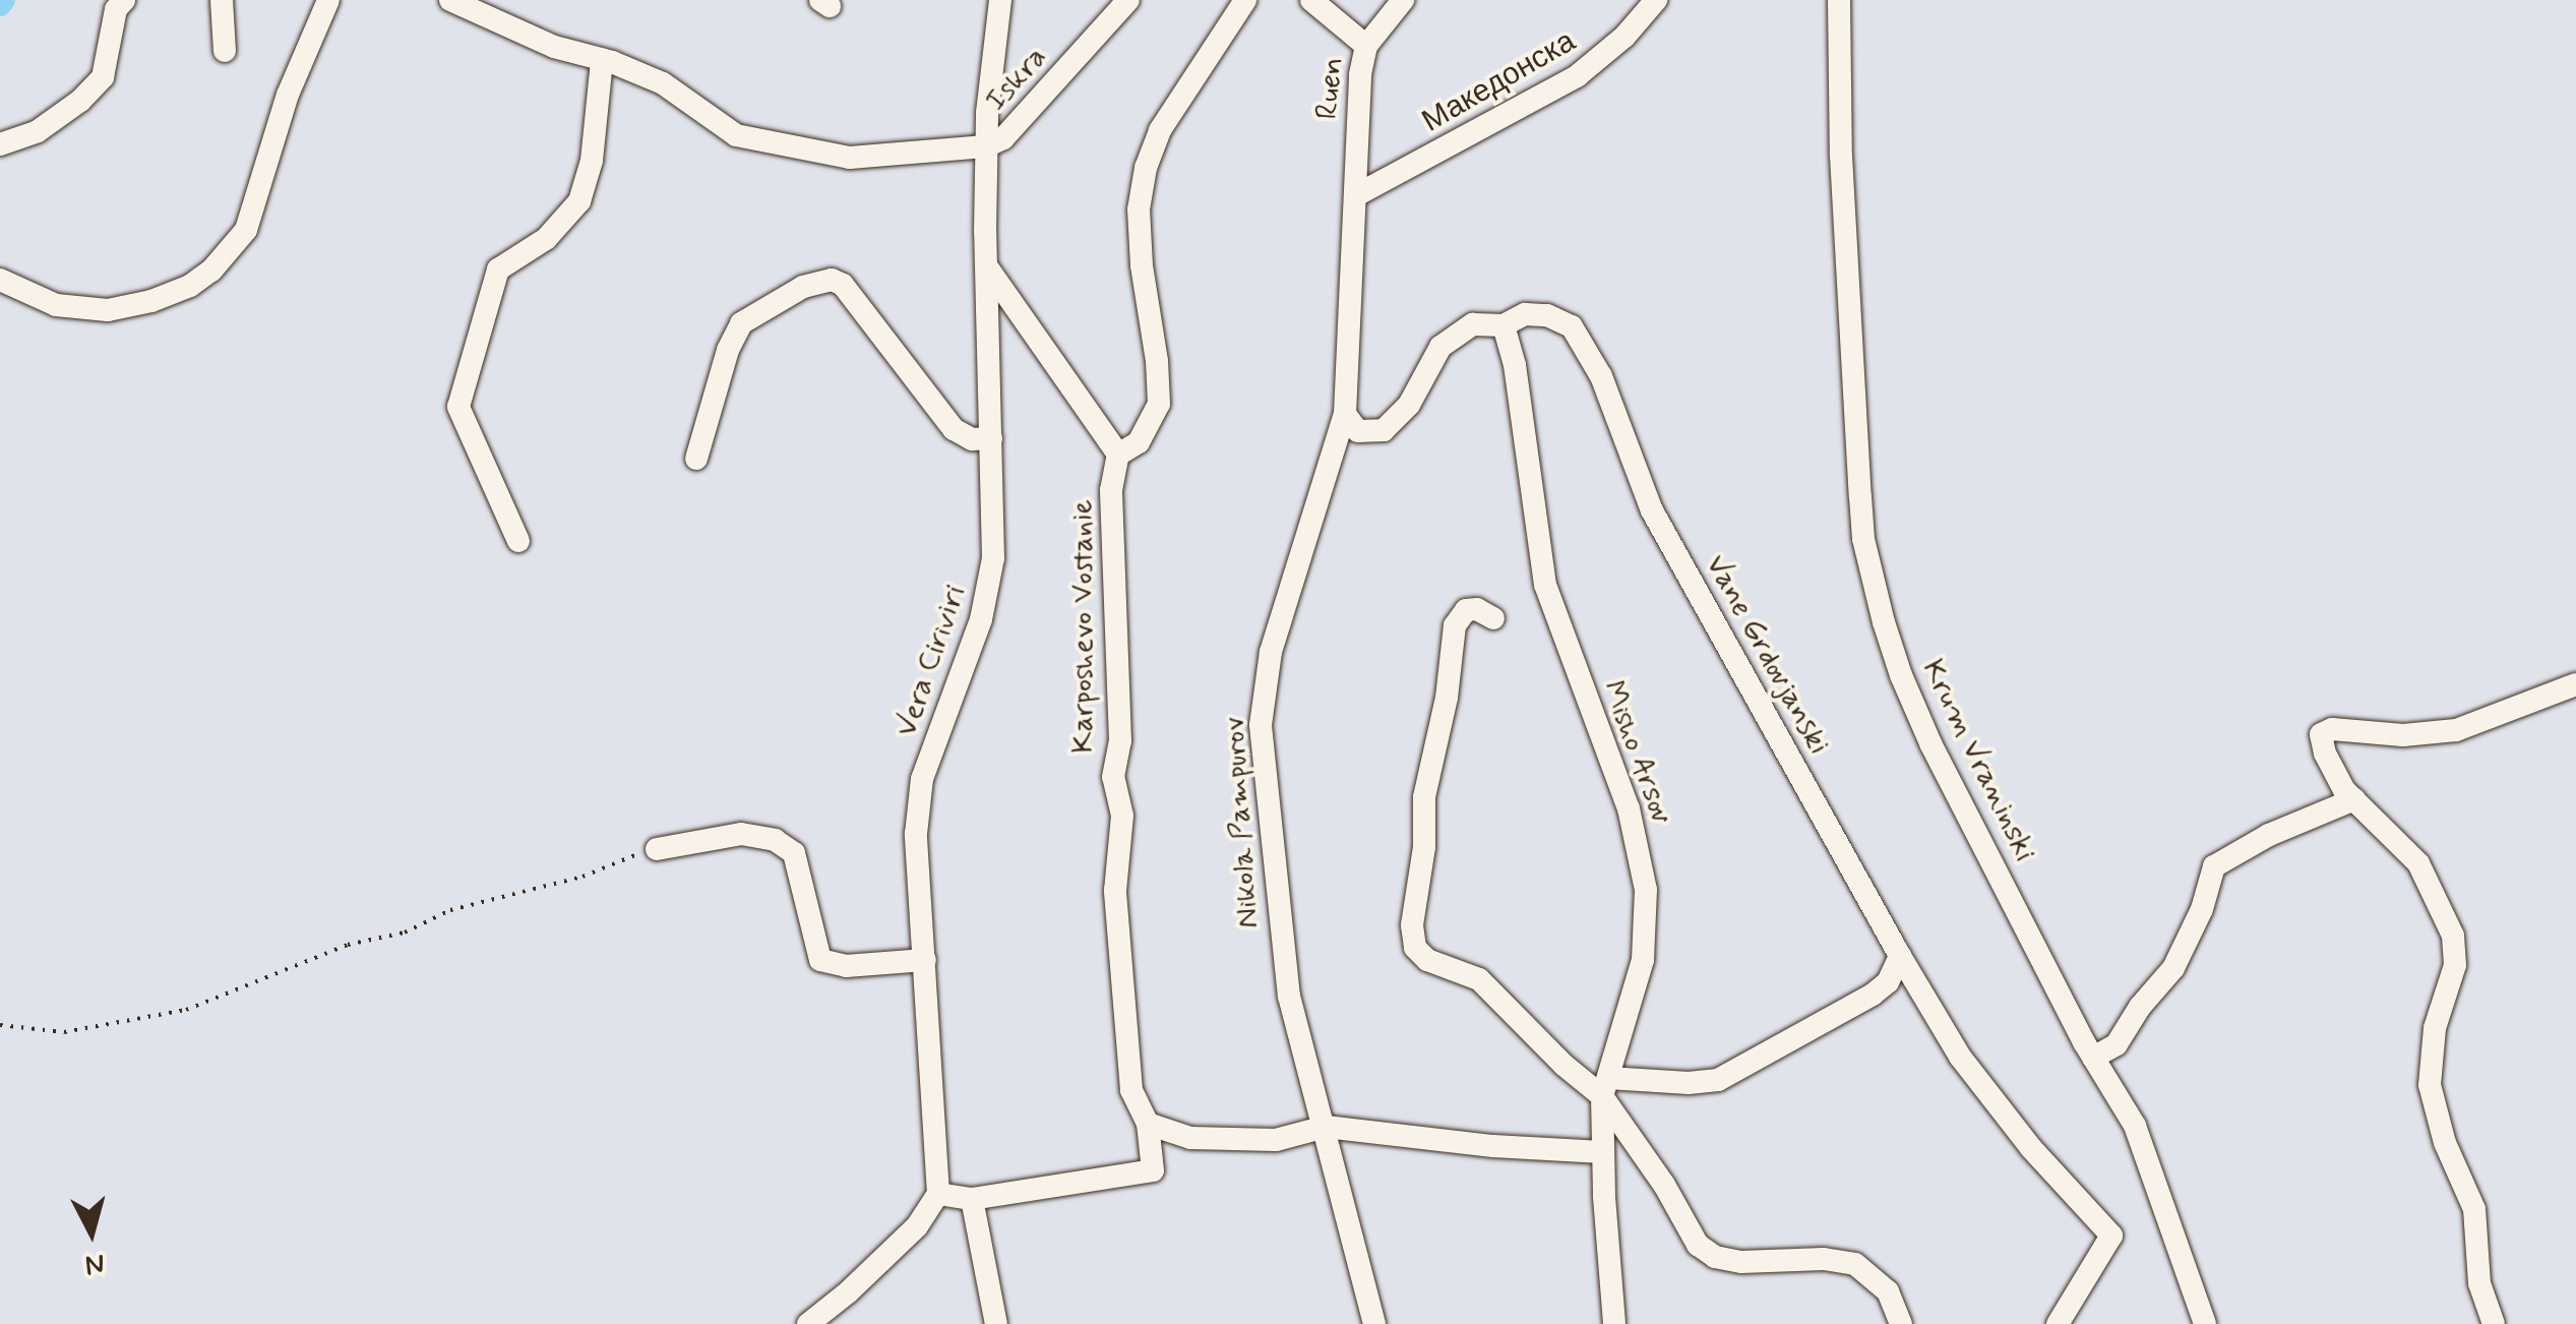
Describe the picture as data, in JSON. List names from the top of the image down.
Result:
{
  "streets": {
    "street": [
      "Iskra",
      "Македонска",
      "Ruen",
      "Karposhevo Vostanie",
      "Vane Grdovjanski",
      "Vera Ciriviri",
      "Misho Arsov",
      "Krum Vraninski",
      "Nikola Pampurov"
    ]
  },
  "crossings": [
    ["Iskra", "Vera Ciriviri"],
    ["Македонска", "Ruen"],
    ["Македонска", "Nikola Pampurov"],
    ["Ruen", "Nikola Pampurov"],
    ["Vane Grdovjanski", "Misho Arsov"],
    ["Vane Grdovjanski", "Nikola Pampurov"]
  ],
  "north": "bottom"
}
